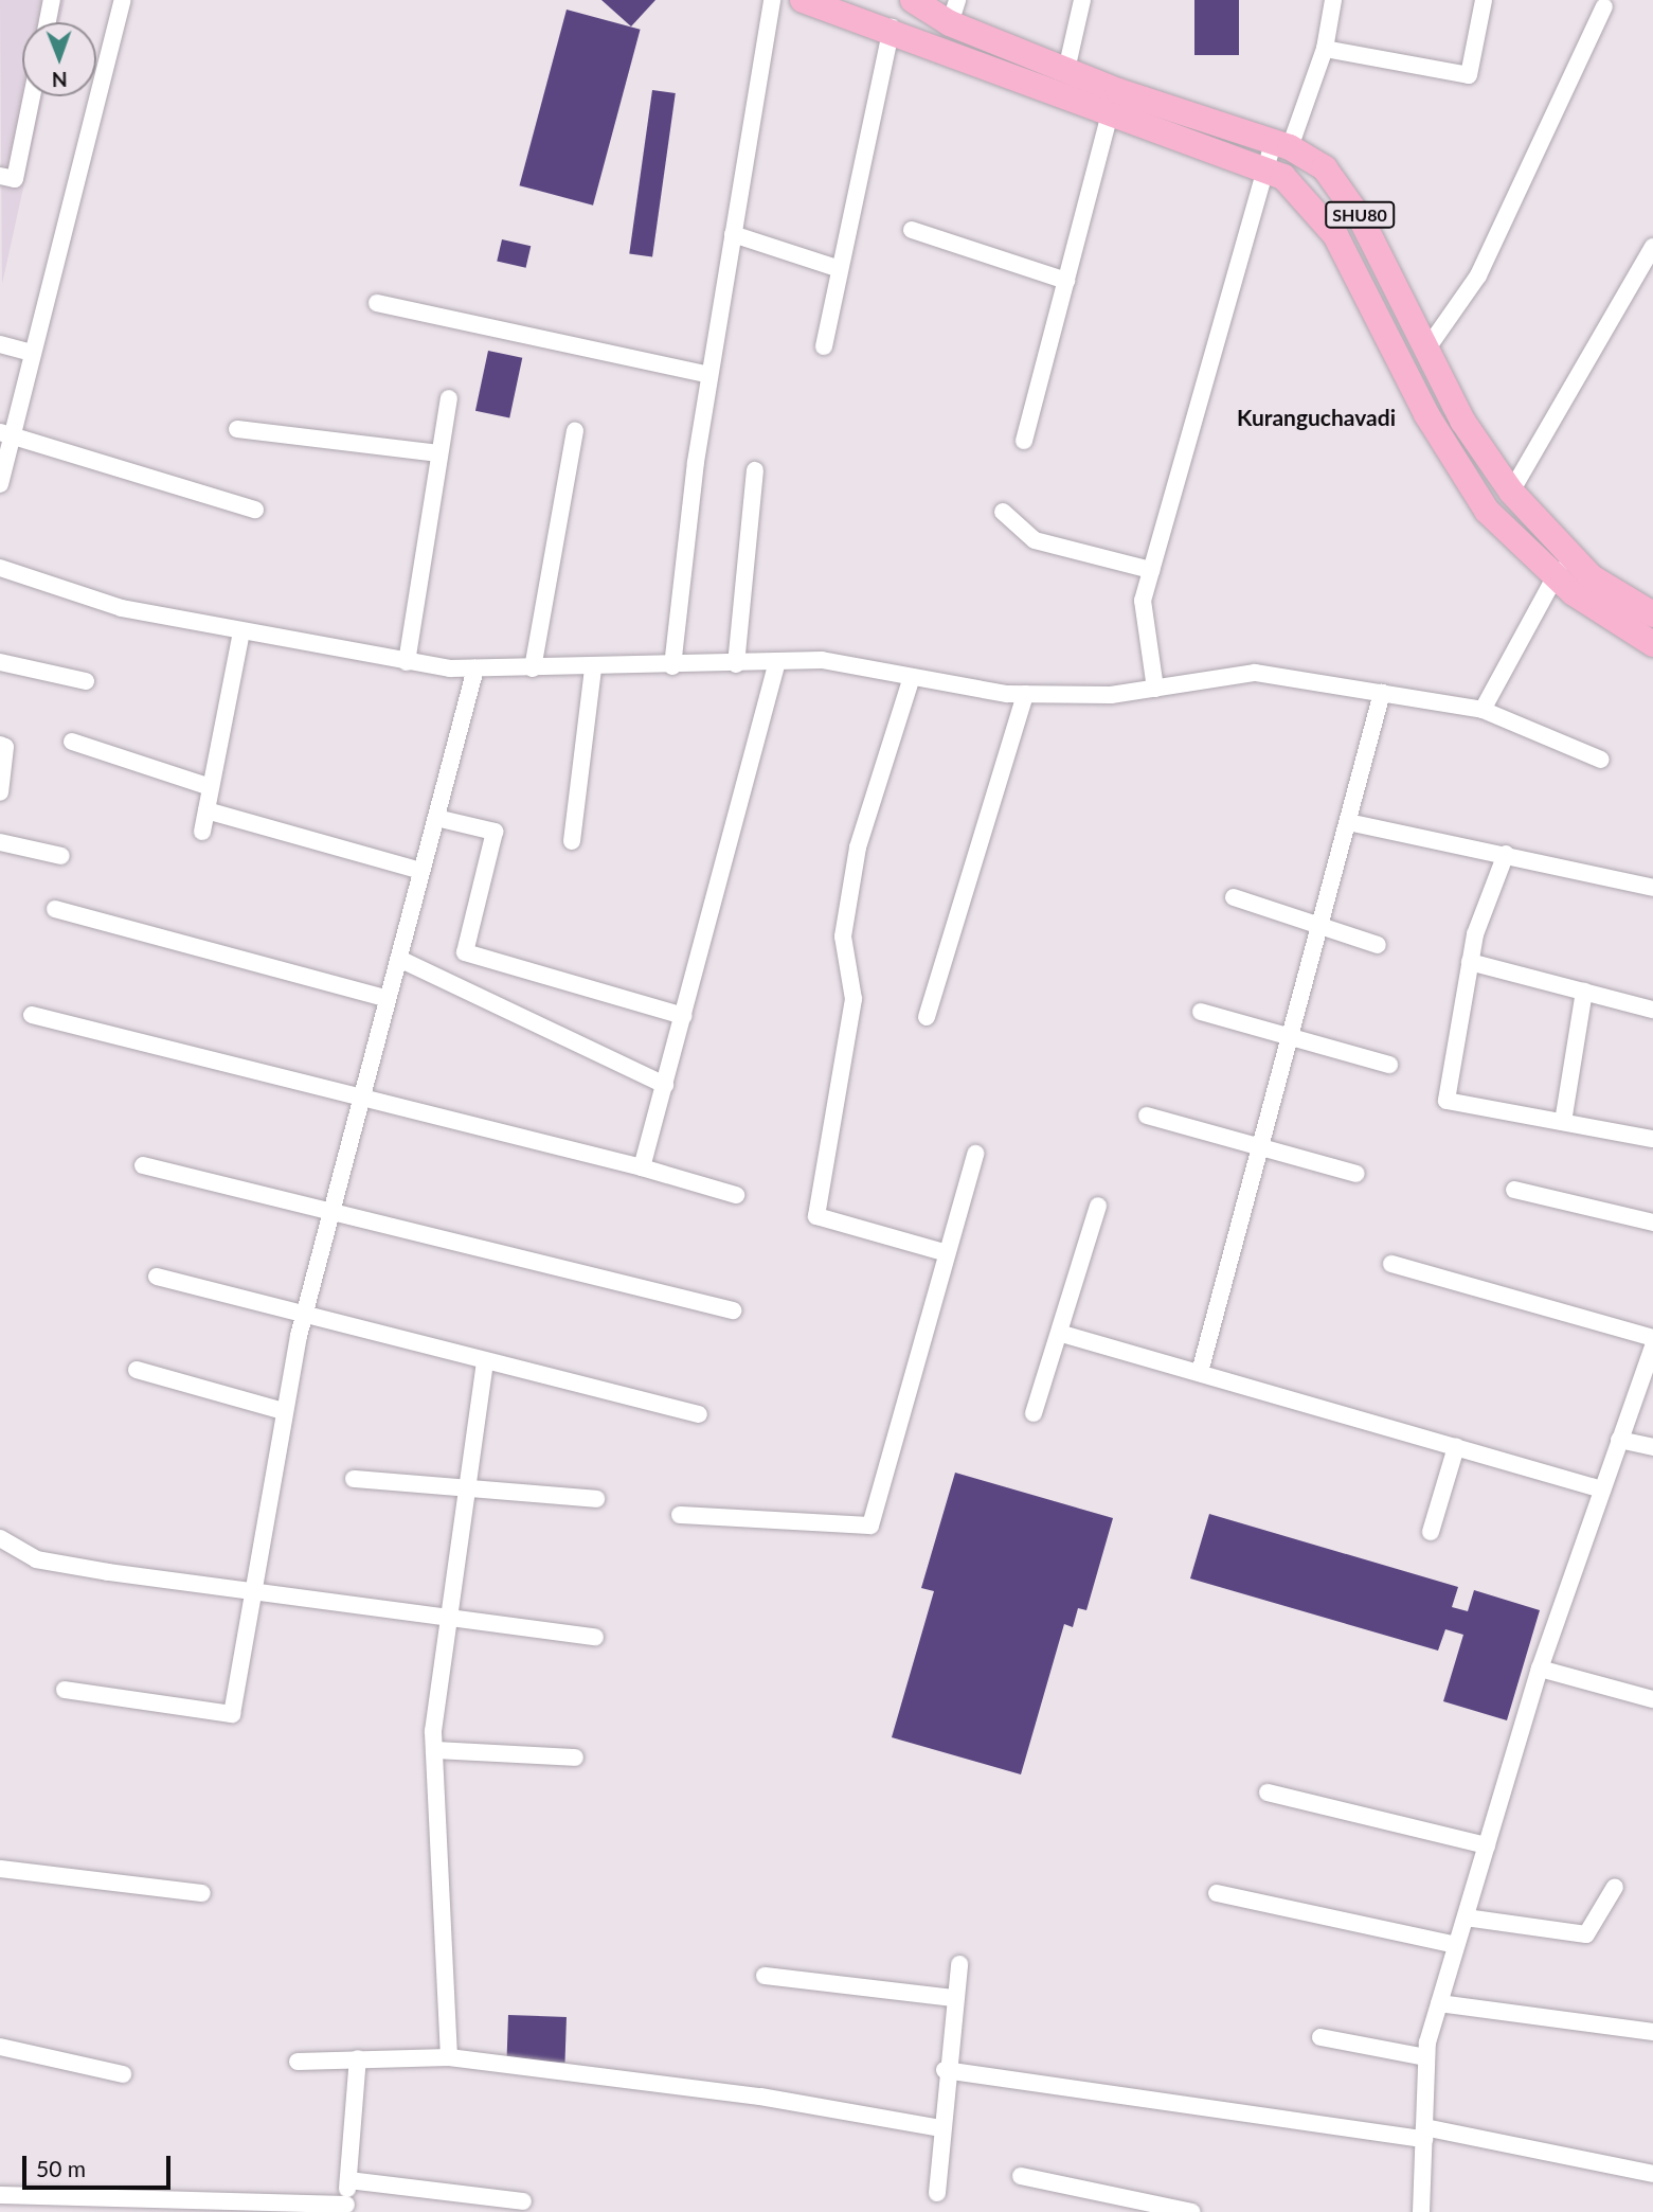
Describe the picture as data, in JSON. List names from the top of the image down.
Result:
{
  "streets": {
    "main road": ["SHU80"]
  },
  "districts": ["Kuranguchavadi"],
  "scale_bar": "50 m",
  "north": "bottom"
}
